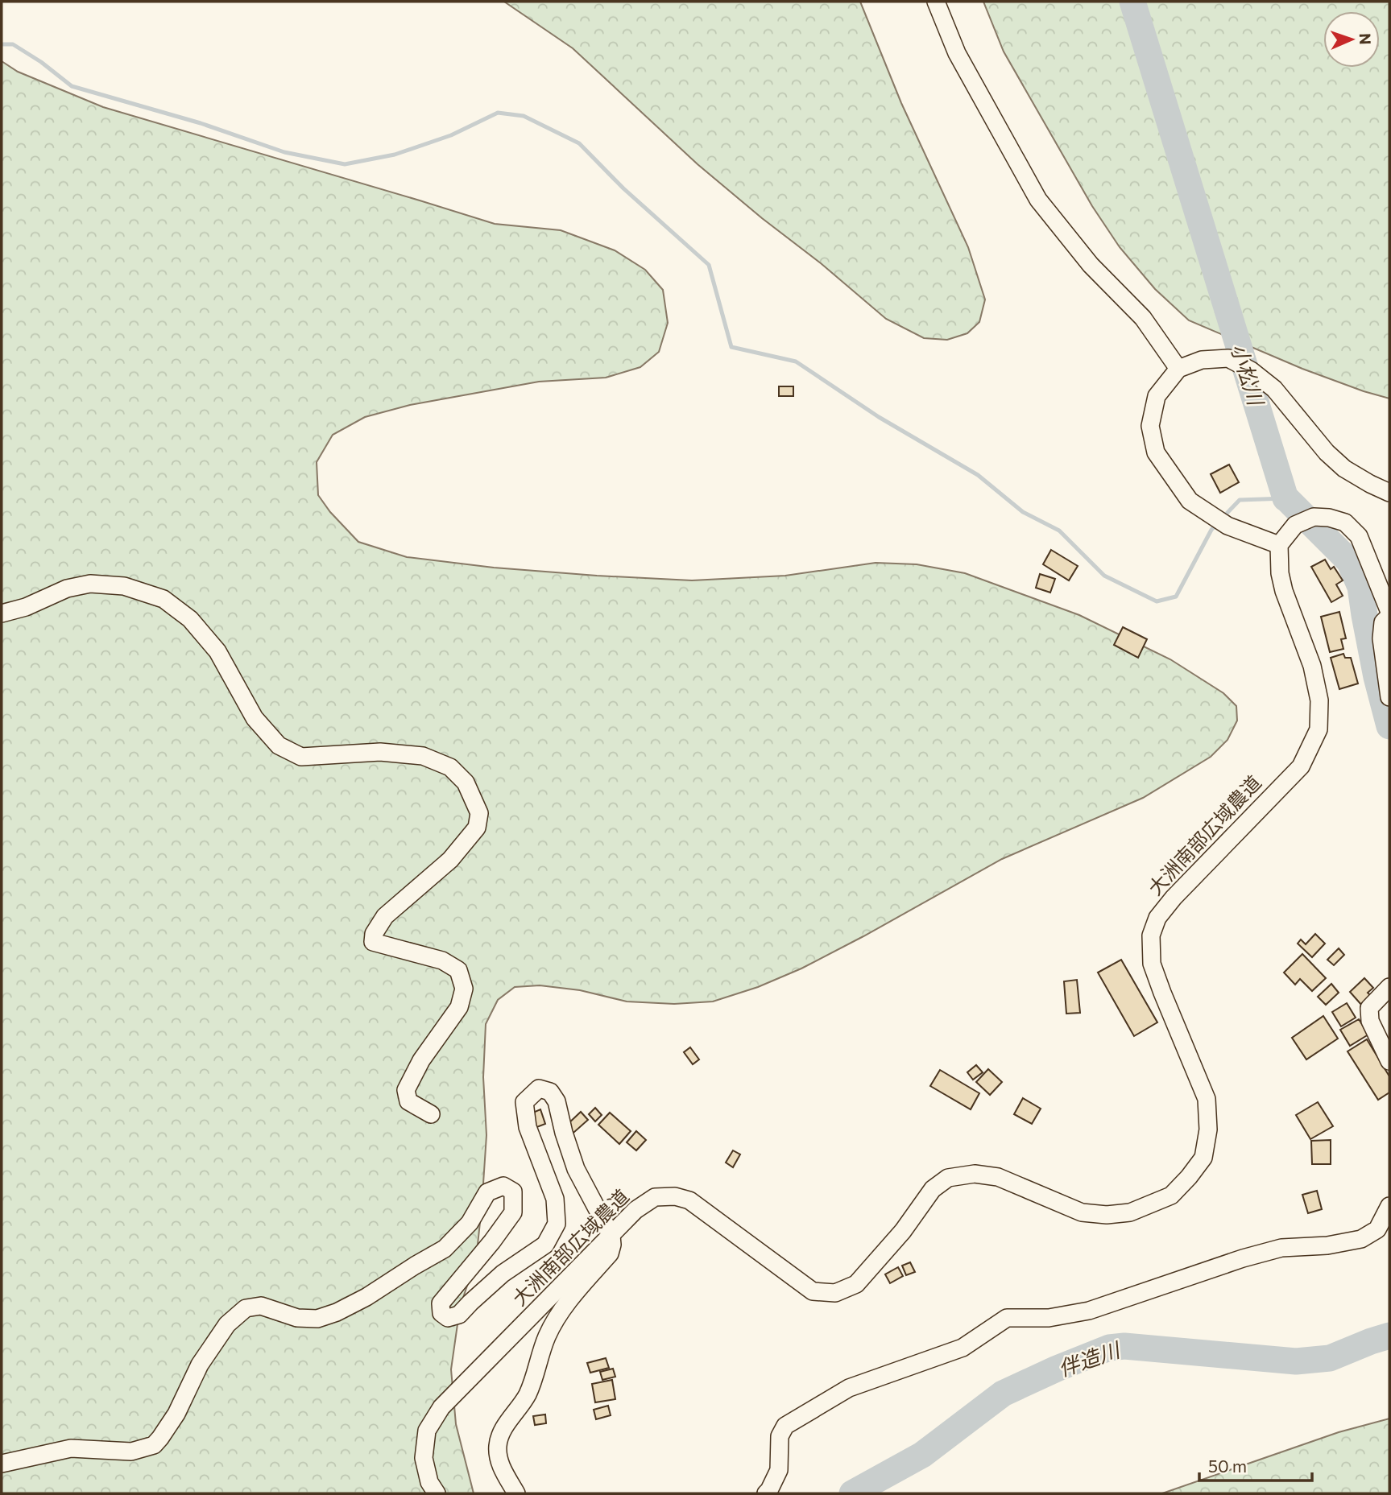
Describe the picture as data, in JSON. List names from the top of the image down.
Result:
{
  "streets": {
    "street": ["大洲南部広域農道"]
  },
  "water": ["小松川", "伴造川"],
  "scale_bar": "50 m",
  "north": "right"
}
